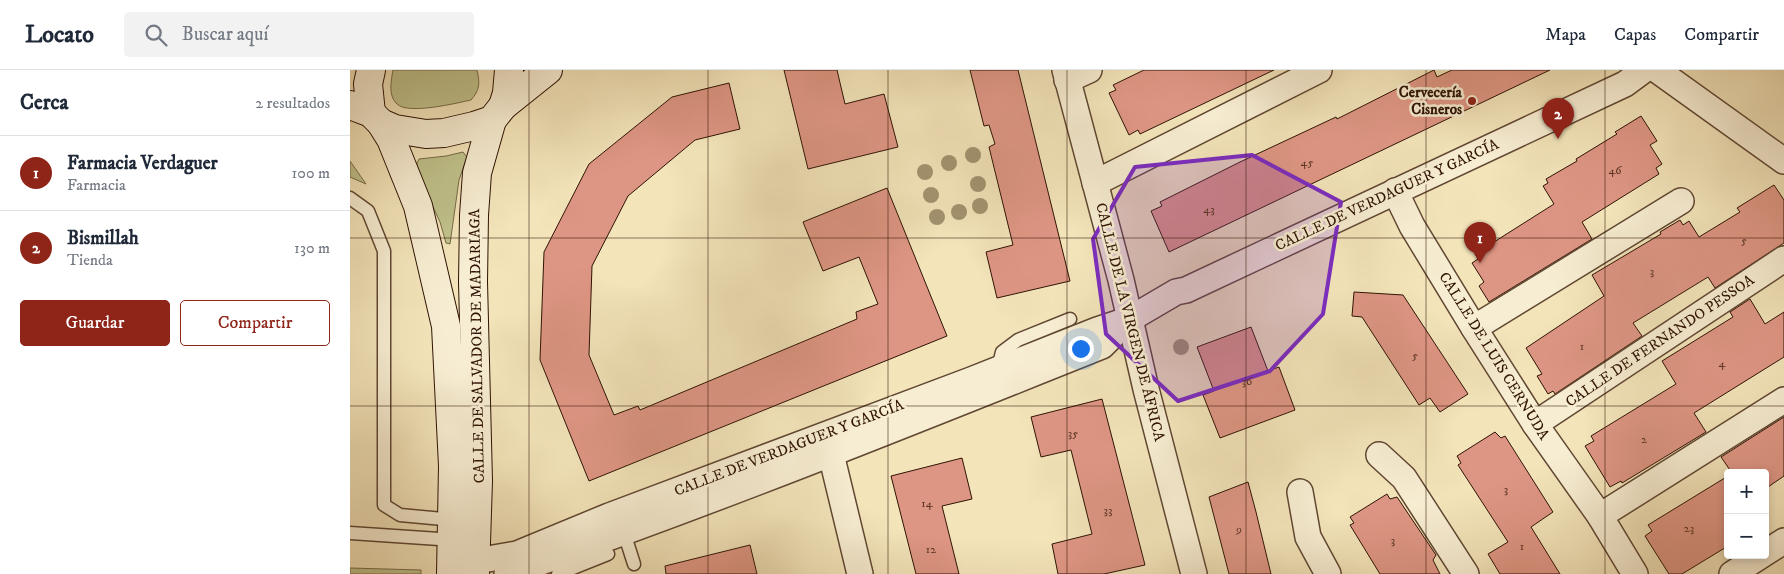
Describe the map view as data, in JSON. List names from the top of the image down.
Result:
{
  "streets": {
    "street": [
      "CALLE DE VERDAGUER Y GARCÍA",
      "CALLE DE LA VIRGEN DE ÁFRICA",
      "CALLE DE FERNANDO PESSOA",
      "CALLE DE SALVADOR DE MADARIAGA",
      "CALLE DE LUIS CERNUDA"
    ]
  },
  "crossings": [
    ["CALLE DE VERDAGUER Y GARCÍA", "CALLE DE LA VIRGEN DE ÁFRICA"],
    ["CALLE DE VERDAGUER Y GARCÍA", "CALLE DE SALVADOR DE MADARIAGA"],
    ["CALLE DE VERDAGUER Y GARCÍA", "CALLE DE LUIS CERNUDA"],
    ["CALLE DE FERNANDO PESSOA", "CALLE DE LUIS CERNUDA"]
  ],
  "places": ["Cervecería Cisneros"],
  "house_numbers": [
    "45",
    "46",
    "43",
    "5",
    "3",
    "1",
    "5",
    "4",
    "36",
    "35",
    "2",
    "3",
    "14",
    "33",
    "23",
    "9",
    "3",
    "1",
    "12"
  ],
  "page": {
    "header": "Locato",
    "search": "Buscar aquí",
    "nav": ["Mapa", "Capas", "Compartir"],
    "heading": ["Cerca", "2 resultados"],
    "pins": ["2", "1"],
    "list": [
      {
        "mark": "1",
        "name": "Farmacia Verdaguer",
        "note": "Farmacia",
        "value": "100 m"
      },
      {
        "mark": "2",
        "name": "Bismillah",
        "note": "Tienda",
        "value": "130 m"
      }
    ],
    "buttons": ["Guardar", "Compartir"],
    "map_buttons": ["+", "−"]
  }
}
